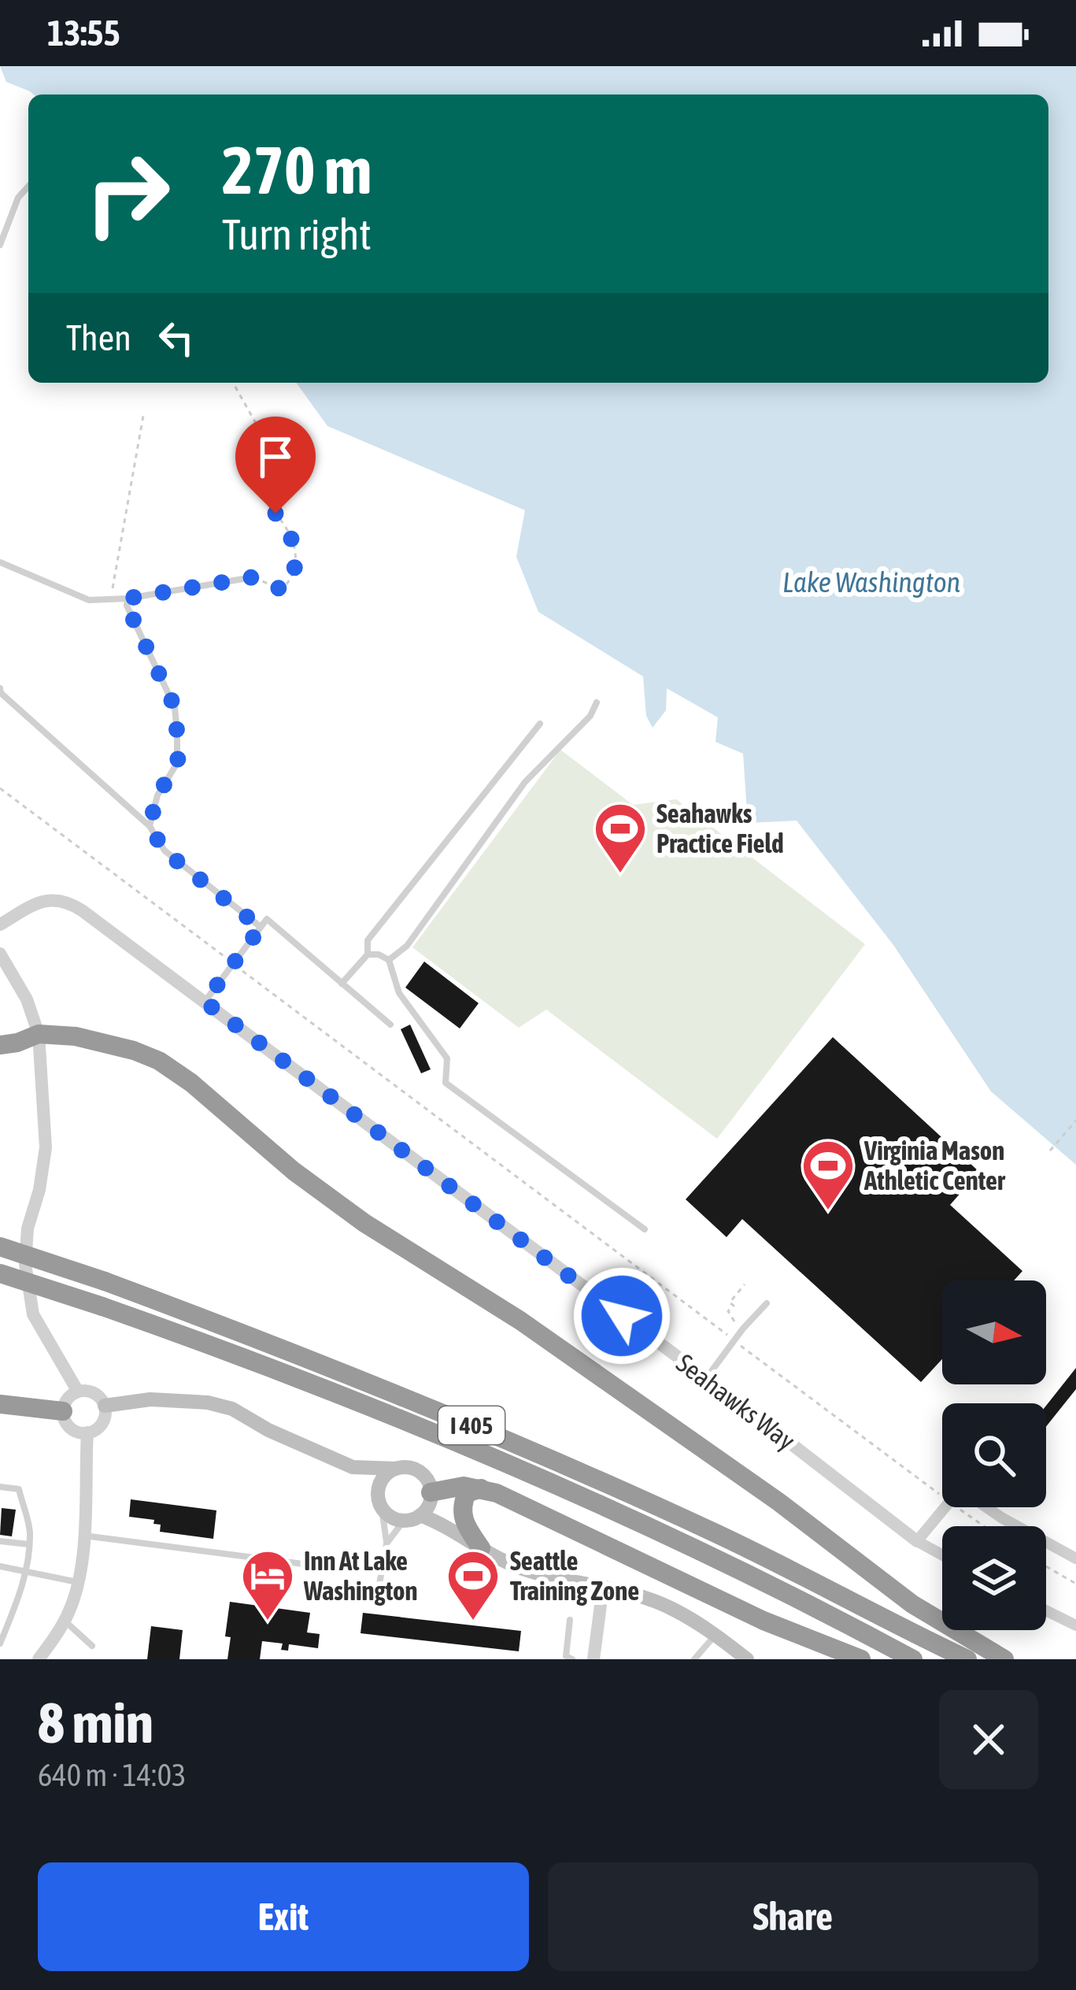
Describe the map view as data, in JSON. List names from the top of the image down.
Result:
{
  "streets": {
    "highway": ["I 405"],
    "street": ["Seahawks Way"]
  },
  "water": ["Lake Washington"],
  "places": {
    "sports": ["Seahawks Practice Field", "Virginia Mason Athletic Center", "Seattle Training Zone"],
    "hotel": ["Inn At Lake Washington"]
  },
  "north": "right",
  "page": {
    "status": "13:55",
    "turn": ["270 m", "Turn right"],
    "then": "Then",
    "heading": ["8 min", "640 m · 14:03"],
    "buttons": ["Exit", "Share"]
  }
}
